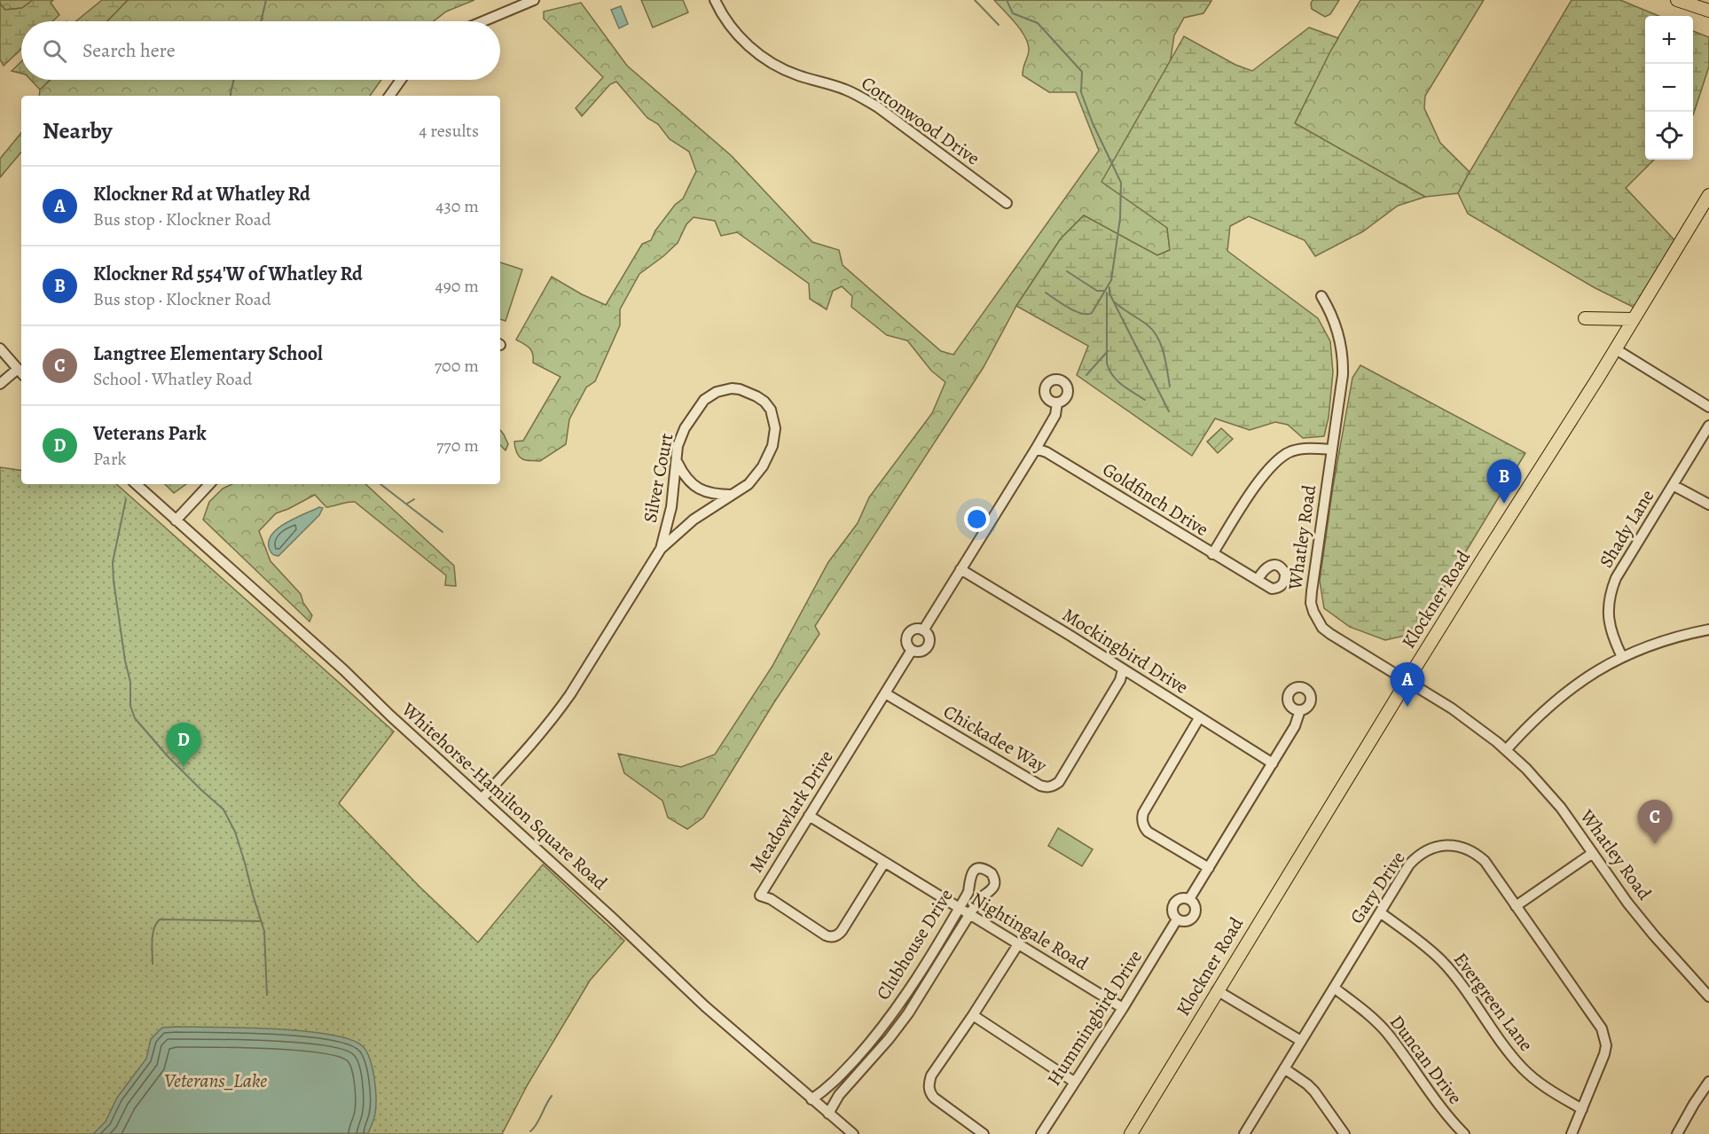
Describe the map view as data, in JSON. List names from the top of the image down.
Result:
{
  "streets": {
    "main road": ["Klockner Road"],
    "street": [
      "Cottonwood Drive",
      "Silver Court",
      "Goldfinch Drive",
      "Shady Lane",
      "Whatley Road",
      "Mockingbird Drive",
      "Chickadee Way",
      "Whitehorse-Hamilton Square Road",
      "Meadowlark Drive",
      "Gary Drive",
      "Nightingale Road",
      "Clubhouse Drive",
      "Evergreen Lane",
      "Hummingbird Drive",
      "Duncan Drive"
    ]
  },
  "crossings": [
    ["Silver Court", "Whitehorse-Hamilton Square Road"],
    ["Goldfinch Drive", "Meadowlark Drive"],
    ["Whatley Road", "Klockner Road"],
    ["Mockingbird Drive", "Chickadee Way"],
    ["Mockingbird Drive", "Meadowlark Drive"],
    ["Mockingbird Drive", "Hummingbird Drive"],
    ["Chickadee Way", "Meadowlark Drive"],
    ["Whitehorse-Hamilton Square Road", "Clubhouse Drive"],
    ["Meadowlark Drive", "Nightingale Road"],
    ["Gary Drive", "Evergreen Lane"],
    ["Gary Drive", "Duncan Drive"],
    ["Nightingale Road", "Clubhouse Drive"],
    ["Nightingale Road", "Hummingbird Drive"]
  ],
  "water": ["Veterans_Lake"],
  "page": {
    "map_buttons": ["+", "−"],
    "search": "Search here",
    "heading": ["Nearby", "4 results"],
    "list": [
      {
        "mark": "A",
        "name": "Klockner Rd at Whatley Rd",
        "note": "Bus stop · Klockner Road",
        "value": "430 m"
      },
      {
        "mark": "B",
        "name": "Klockner Rd 554'W of Whatley Rd",
        "note": "Bus stop · Klockner Road",
        "value": "490 m"
      },
      {
        "mark": "C",
        "name": "Langtree Elementary School",
        "note": "School · Whatley Road",
        "value": "700 m"
      },
      {
        "mark": "D",
        "name": "Veterans Park",
        "note": "Park",
        "value": "770 m"
      }
    ],
    "pins": [
      "B",
      "A",
      "D",
      "C"
    ]
  }
}
